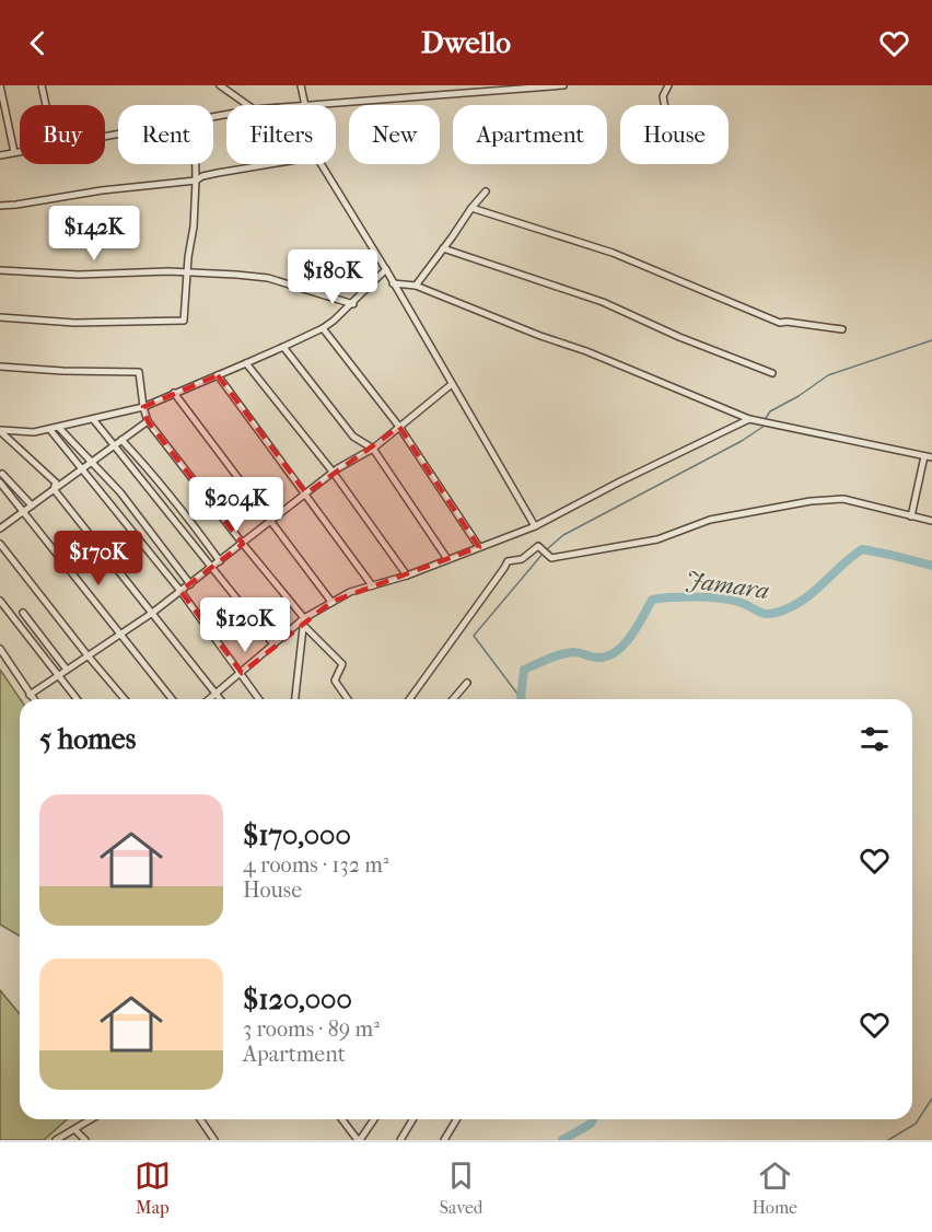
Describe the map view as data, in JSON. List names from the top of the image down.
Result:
{
  "water": ["Jamara"],
  "page": {
    "header": "Dwello",
    "chip": [
      "Buy",
      "Rent",
      "Filters",
      "New",
      "Apartment",
      "House"
    ],
    "price": [
      "$142K",
      "$180K",
      "$204K",
      "$170K",
      "$120K"
    ],
    "heading": "5 homes",
    "list": [
      {
        "name": "$170,000",
        "note": "4 rooms · 132 m² · House"
      },
      {
        "name": "$120,000",
        "note": "3 rooms · 89 m² · Apartment"
      }
    ],
    "tabs": ["Map", "Saved", "Home"]
  }
}
